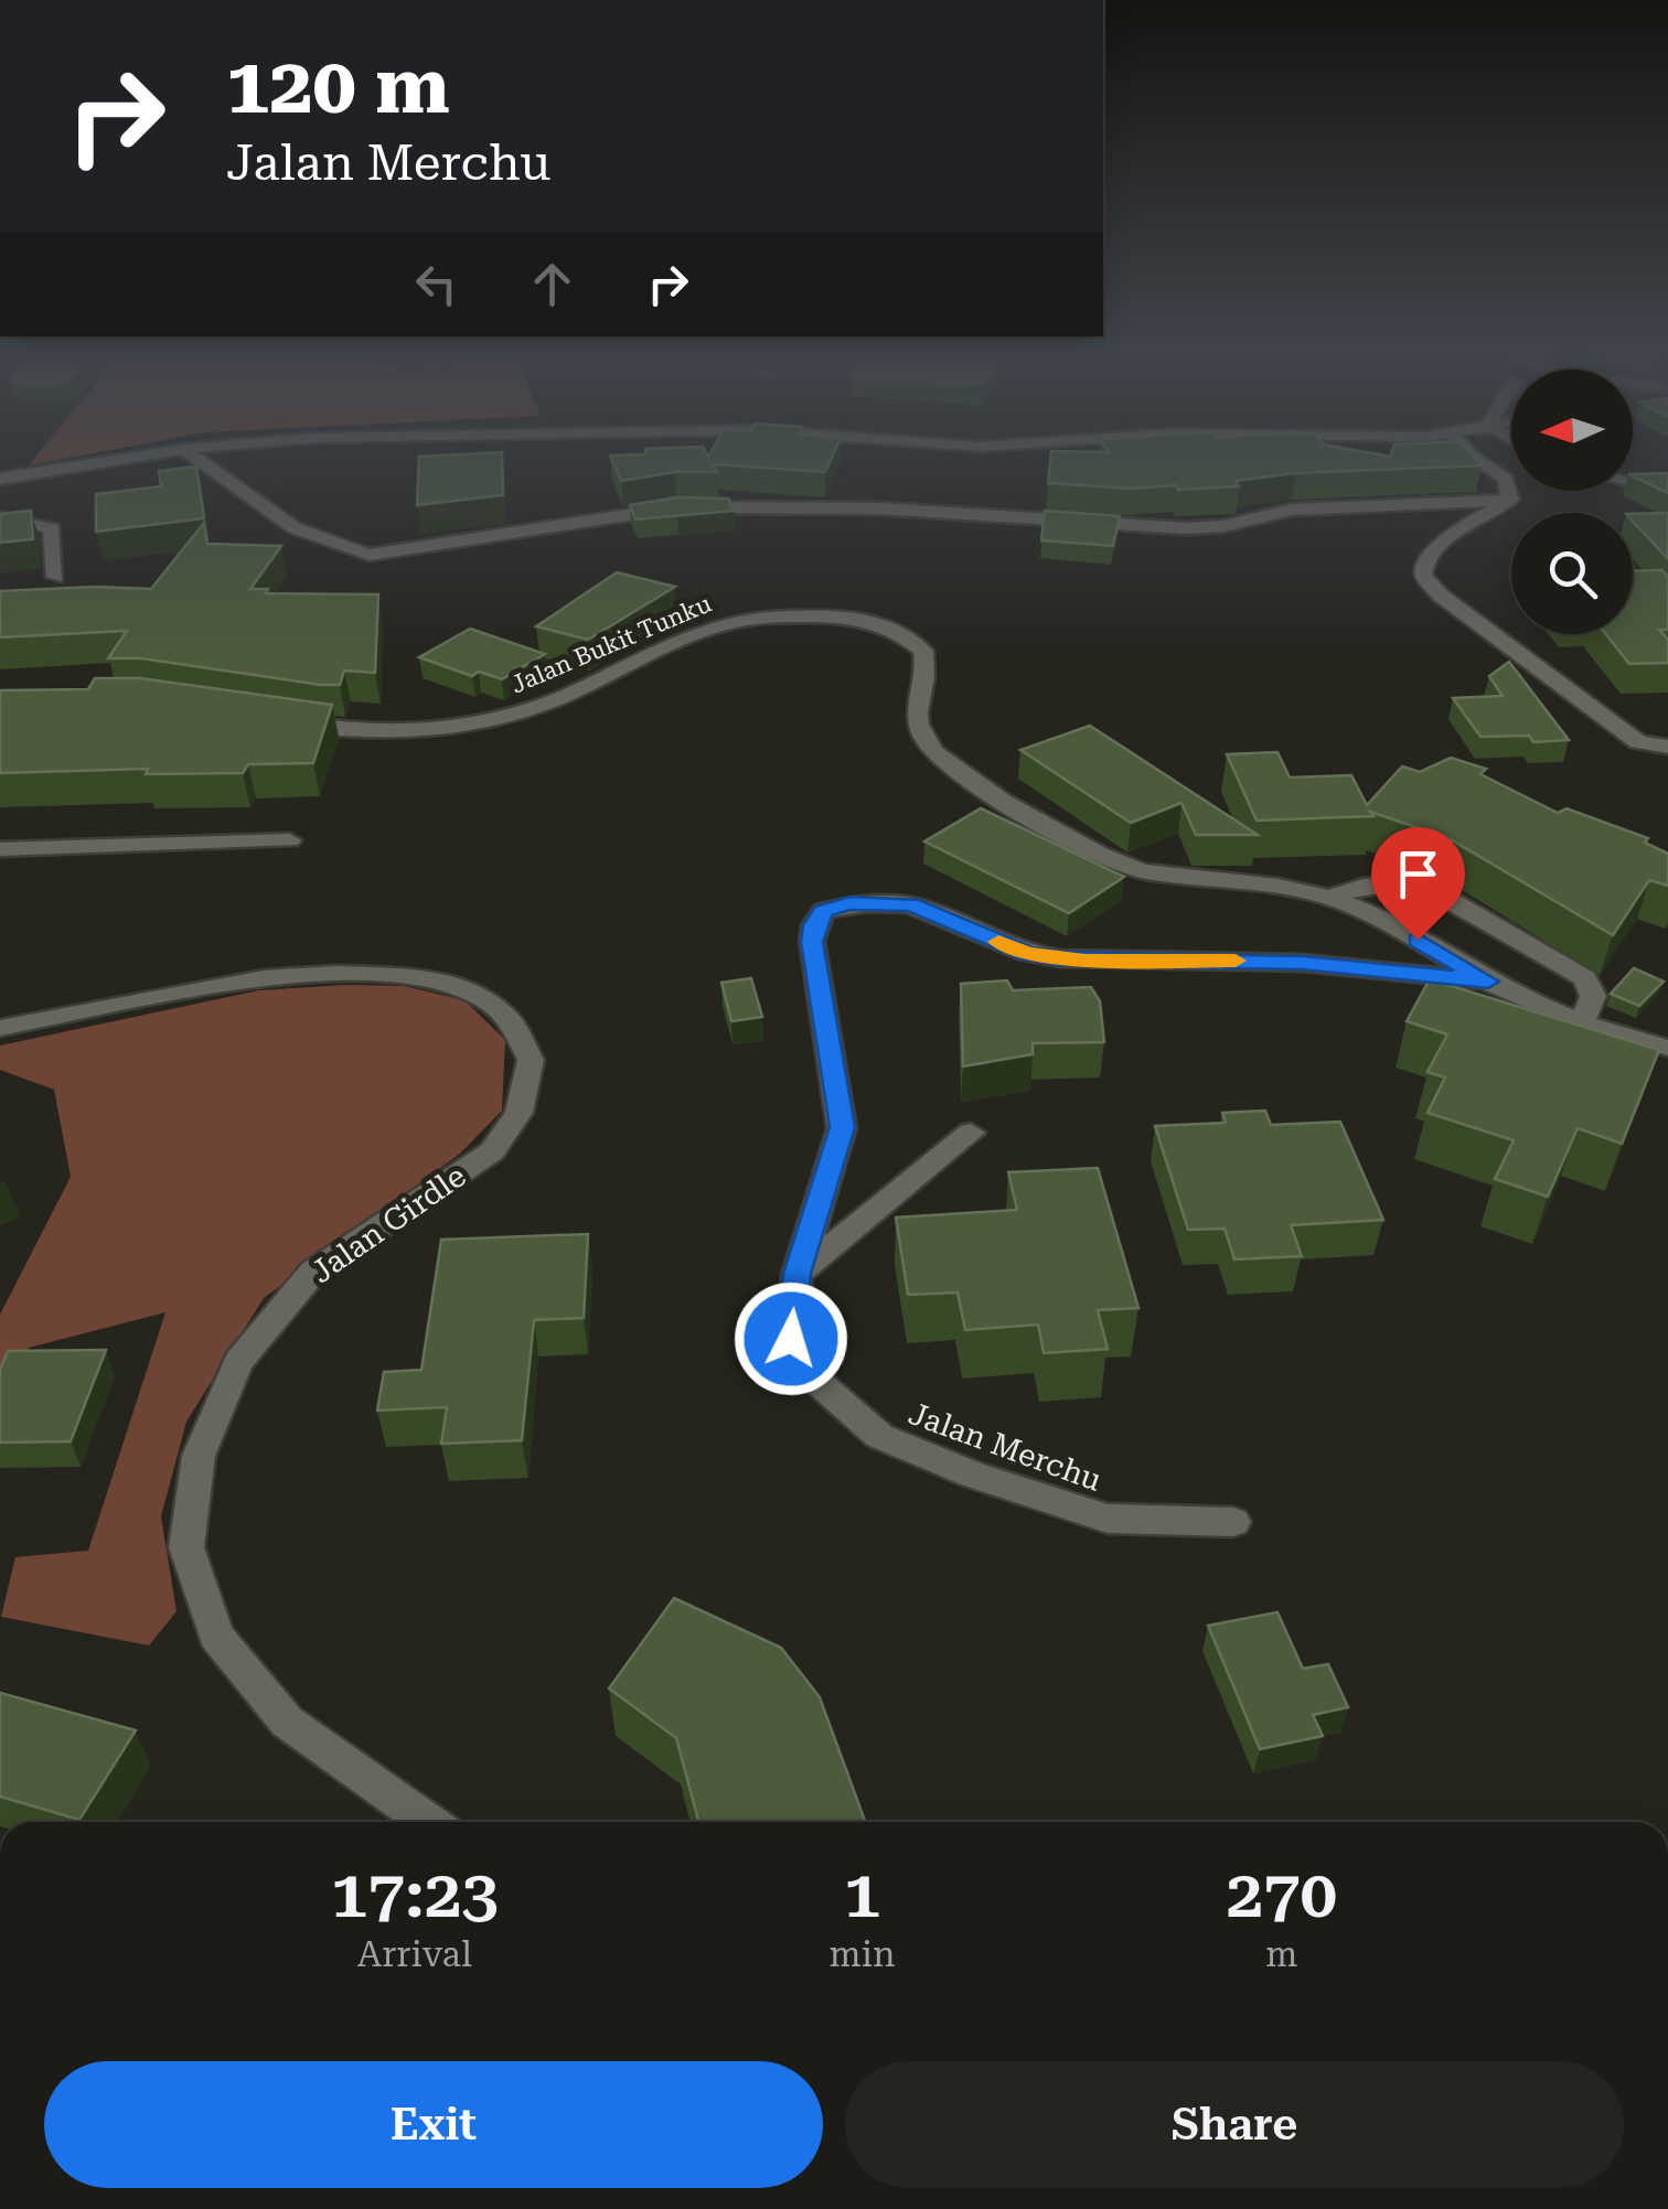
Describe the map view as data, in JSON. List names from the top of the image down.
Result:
{
  "streets": {
    "street": ["Jalan Bukit Tunku", "Jalan Girdle", "Jalan Merchu"]
  },
  "crossings": [
    ["Jalan Bukit Tunku", "Jalan Merchu"]
  ],
  "north": "left",
  "page": {
    "turn": ["120 m", "Jalan Merchu"],
    "eta": [
      "17:23",
      "Arrival",
      "1",
      "min",
      "270",
      "m"
    ],
    "buttons": ["Exit", "Share"]
  }
}
